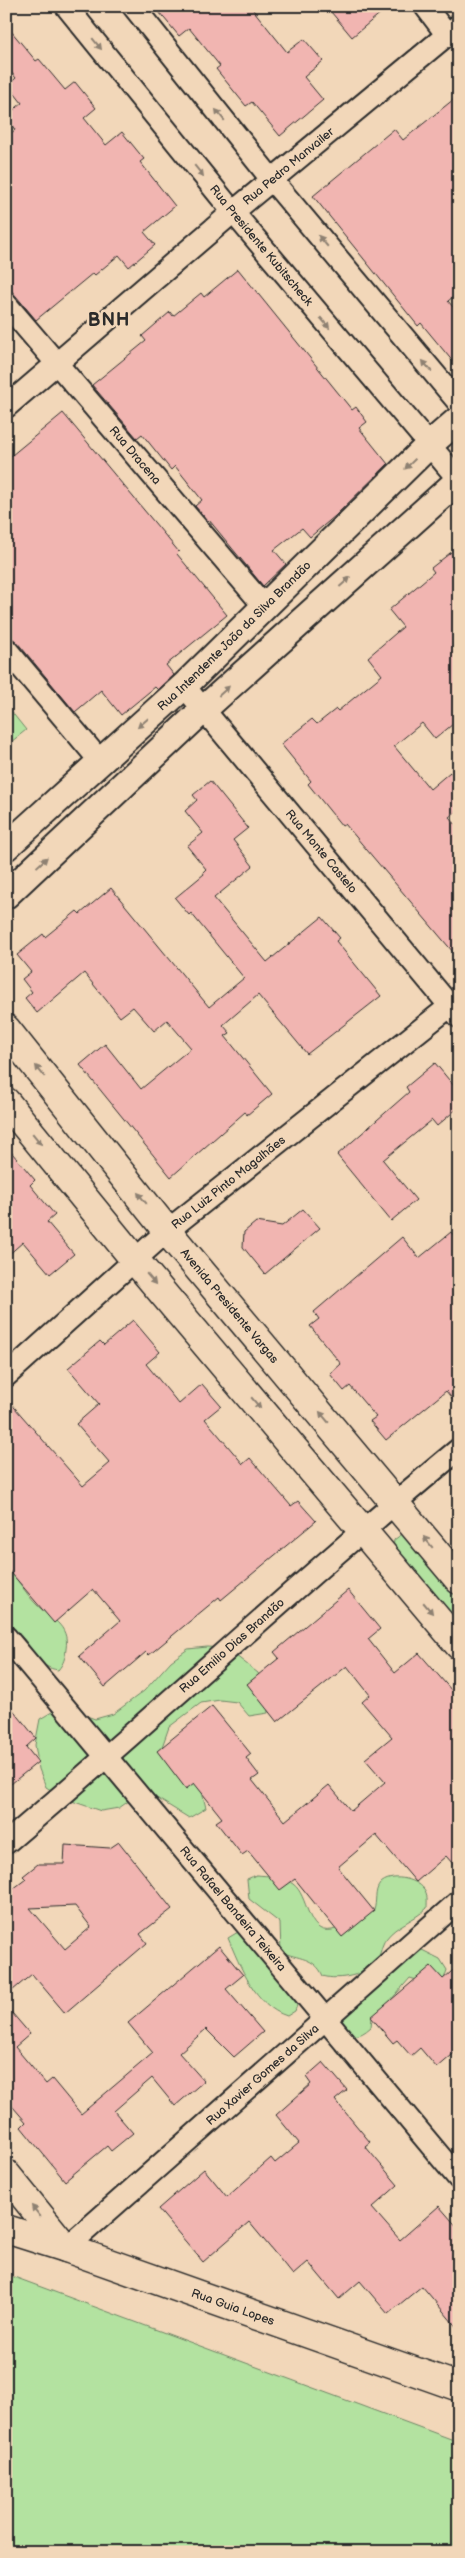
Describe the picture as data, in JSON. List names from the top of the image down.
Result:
{
  "streets": {
    "main road": ["Avenida Presidente Vargas", "Rua Guia Lopes"],
    "street": [
      "Rua Pedro Manvailer",
      "Rua Presidente Kubitscheck",
      "Rua Dracena",
      "Rua Intendente João da Silva Brandão",
      "Rua Monte Castelo",
      "Rua Luiz Pinto Magalhães",
      "Rua Emilio Dias Brandão",
      "Rua Rafael Bandeira Teixeira",
      "Rua Xavier Gomes da Silva"
    ]
  },
  "crossings": [
    ["Rua Pedro Manvailer", "Rua Presidente Kubitscheck"],
    ["Rua Pedro Manvailer", "Rua Dracena"],
    ["Rua Presidente Kubitscheck", "Rua Intendente João da Silva Brandão"],
    ["Rua Dracena", "Rua Intendente João da Silva Brandão"],
    ["Rua Intendente João da Silva Brandão", "Rua Monte Castelo"],
    ["Rua Monte Castelo", "Rua Luiz Pinto Magalhães"],
    ["Rua Luiz Pinto Magalhães", "Avenida Presidente Vargas"],
    ["Avenida Presidente Vargas", "Rua Emilio Dias Brandão"],
    ["Rua Emilio Dias Brandão", "Rua Rafael Bandeira Teixeira"],
    ["Rua Rafael Bandeira Teixeira", "Rua Xavier Gomes da Silva"],
    ["Rua Xavier Gomes da Silva", "Rua Guia Lopes"]
  ],
  "districts": ["BNH"]
}
